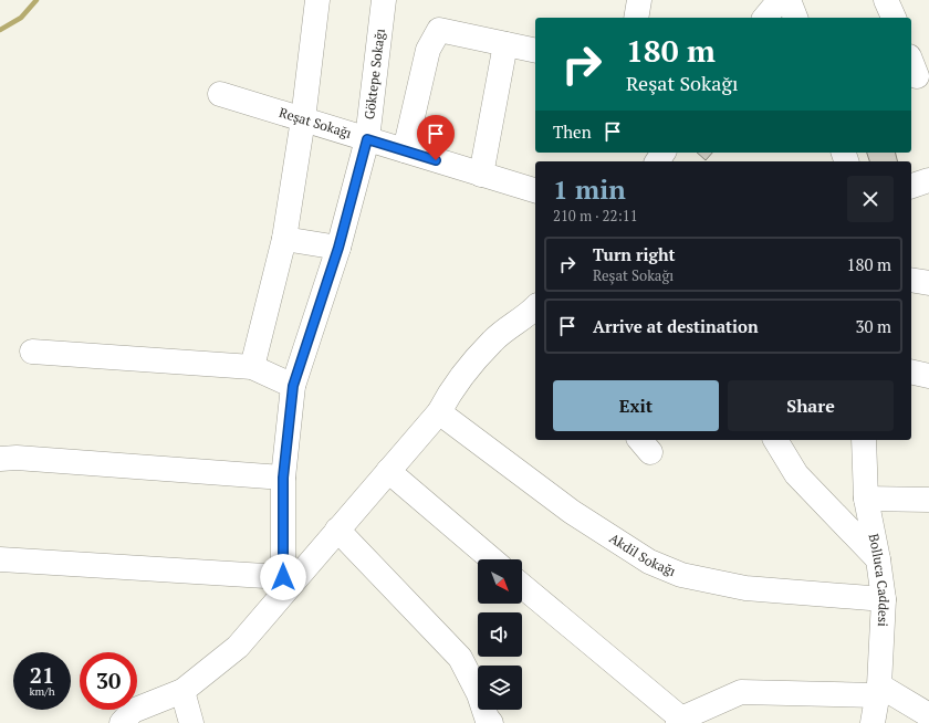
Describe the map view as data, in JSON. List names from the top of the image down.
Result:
{
  "streets": {
    "street": [
      "Göktepe Sokağı",
      "Reşat Sokağı",
      "Akdil Sokağı",
      "Bolluca Caddesi"
    ]
  },
  "crossings": [
    ["Göktepe Sokağı", "Reşat Sokağı"],
    ["Akdil Sokağı", "Bolluca Caddesi"]
  ],
  "north": "bottom right",
  "page": {
    "turn": ["180 m", "Reşat Sokağı"],
    "then": "Then",
    "heading": ["1 min", "210 m · 22:11"],
    "list": [
      {
        "name": "Turn right",
        "note": "Reşat Sokağı",
        "value": "180 m"
      },
      {
        "name": "Arrive at destination",
        "value": "30 m"
      }
    ],
    "buttons": ["Exit", "Share"],
    "speed": "21 km/h",
    "limit": "30"
  }
}
